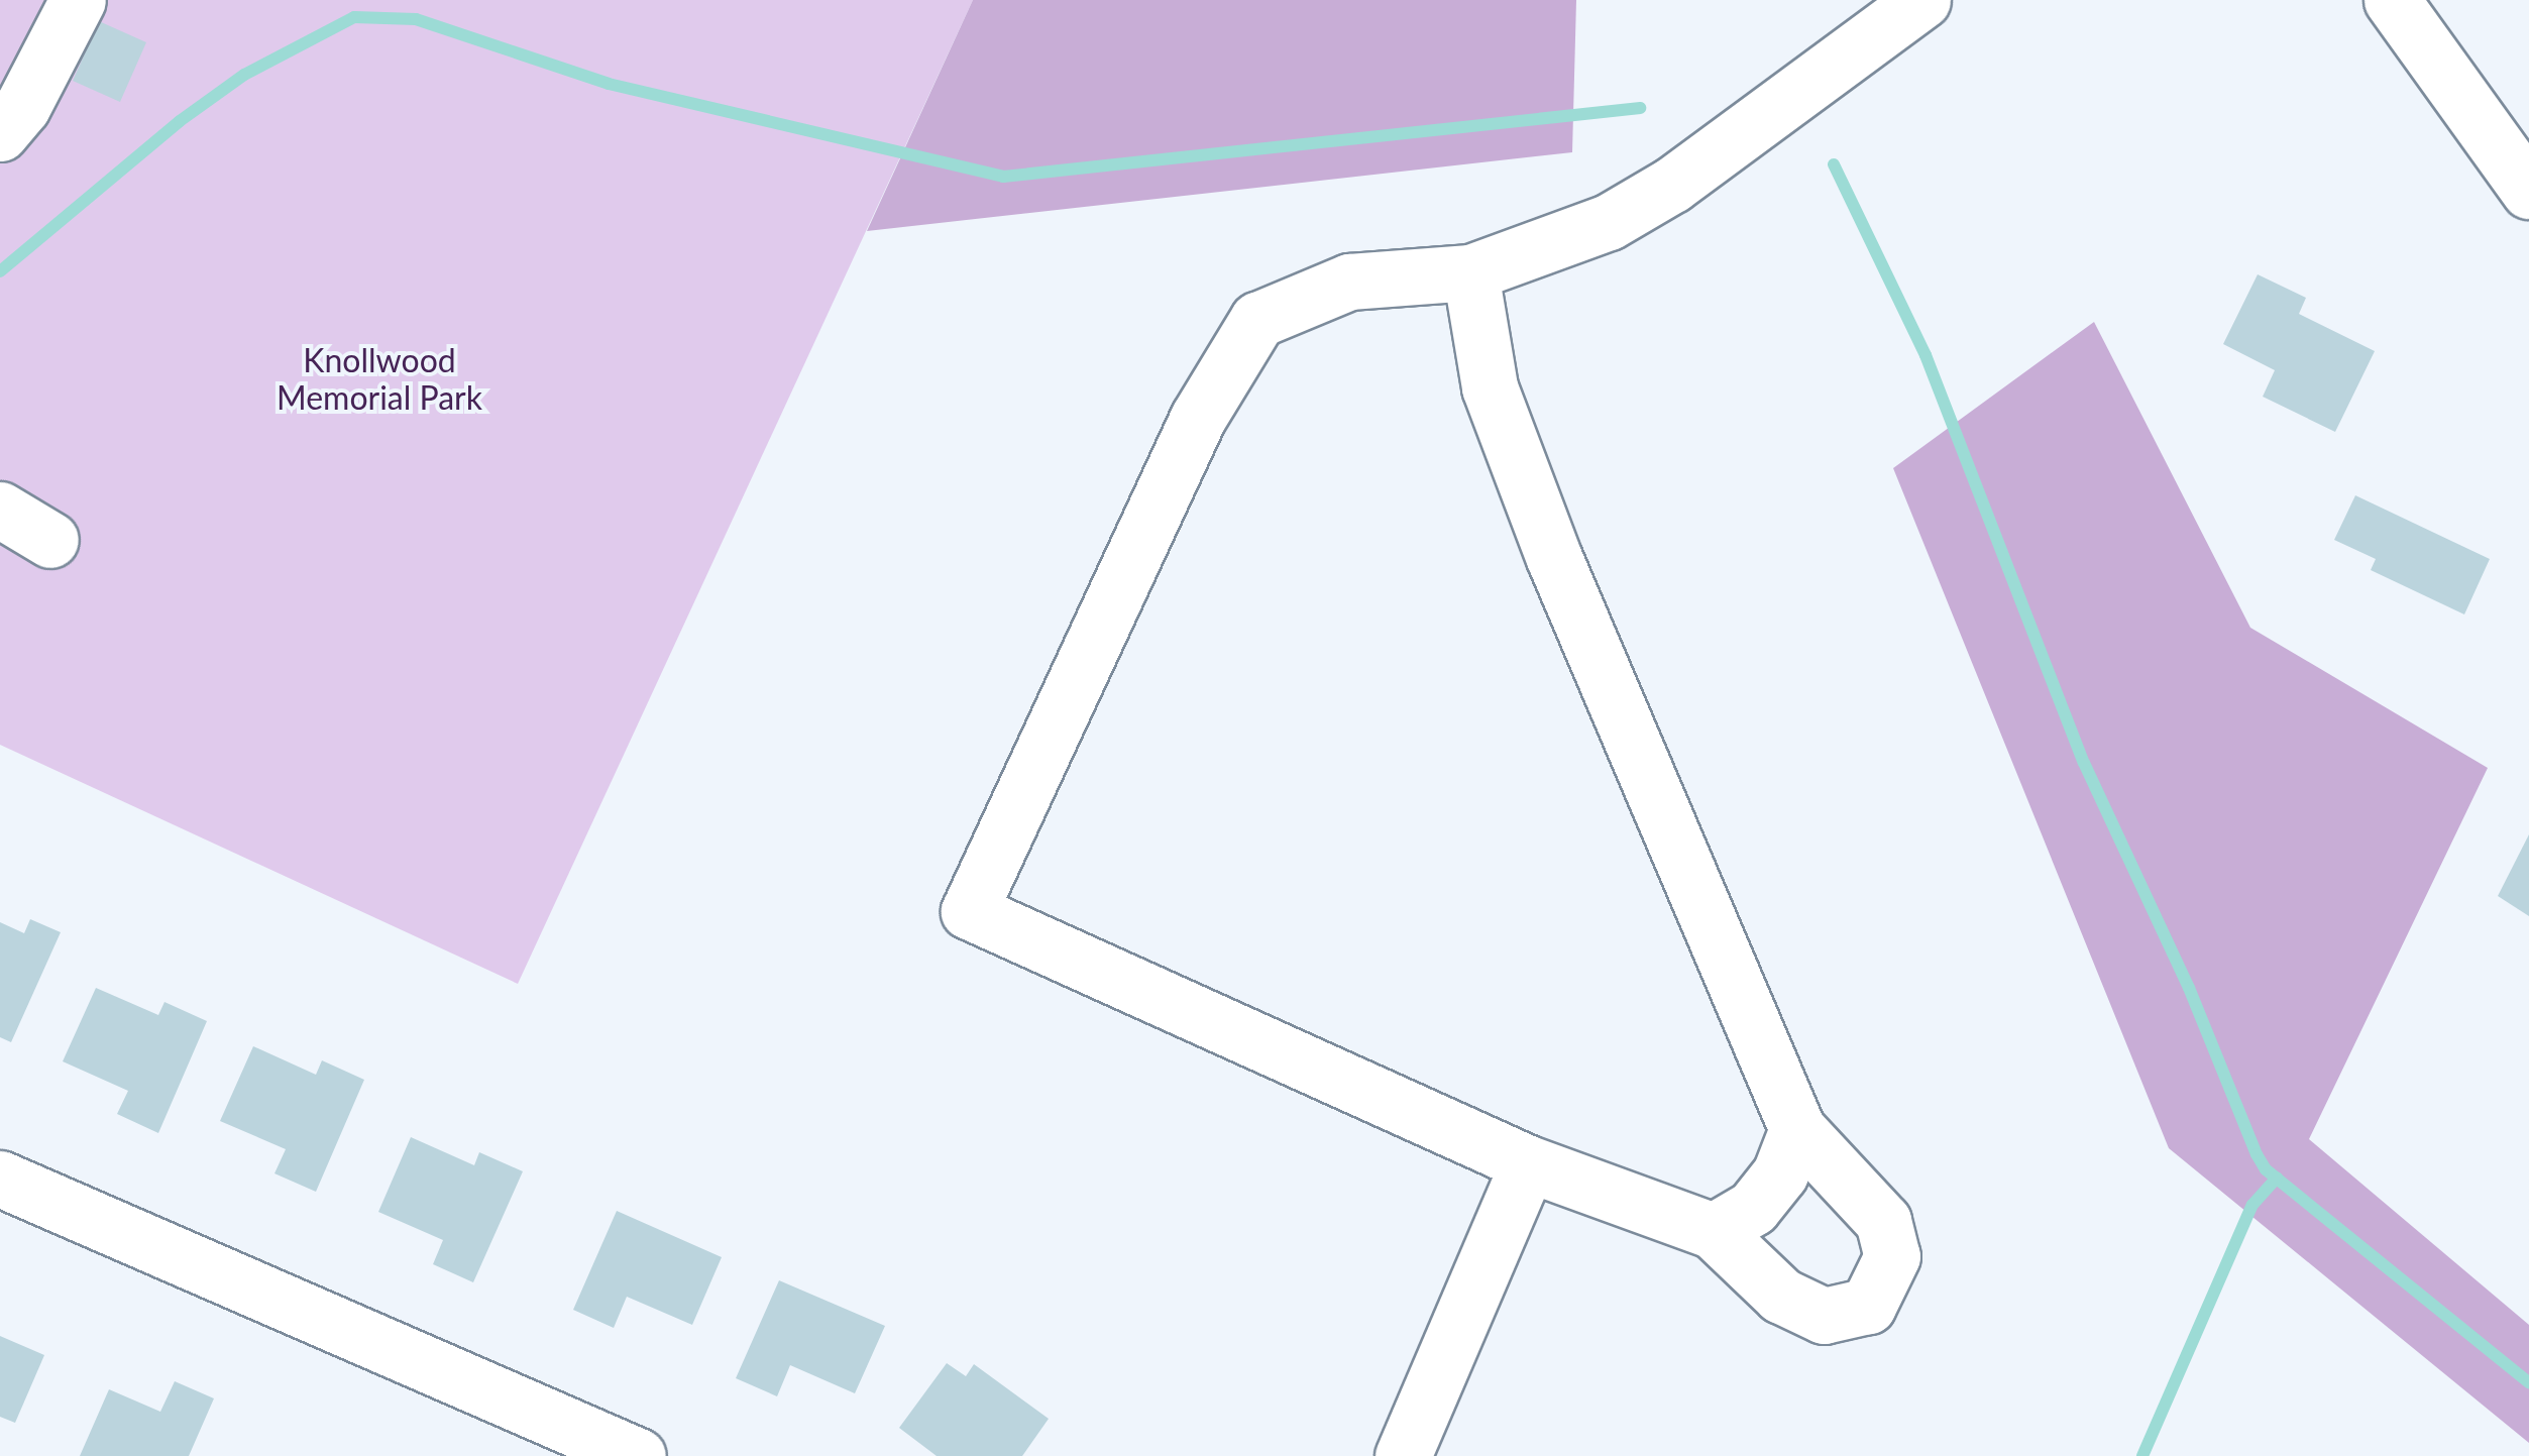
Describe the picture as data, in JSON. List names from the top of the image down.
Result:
{
  "parks": ["Knollwood Memorial Park"]
}
